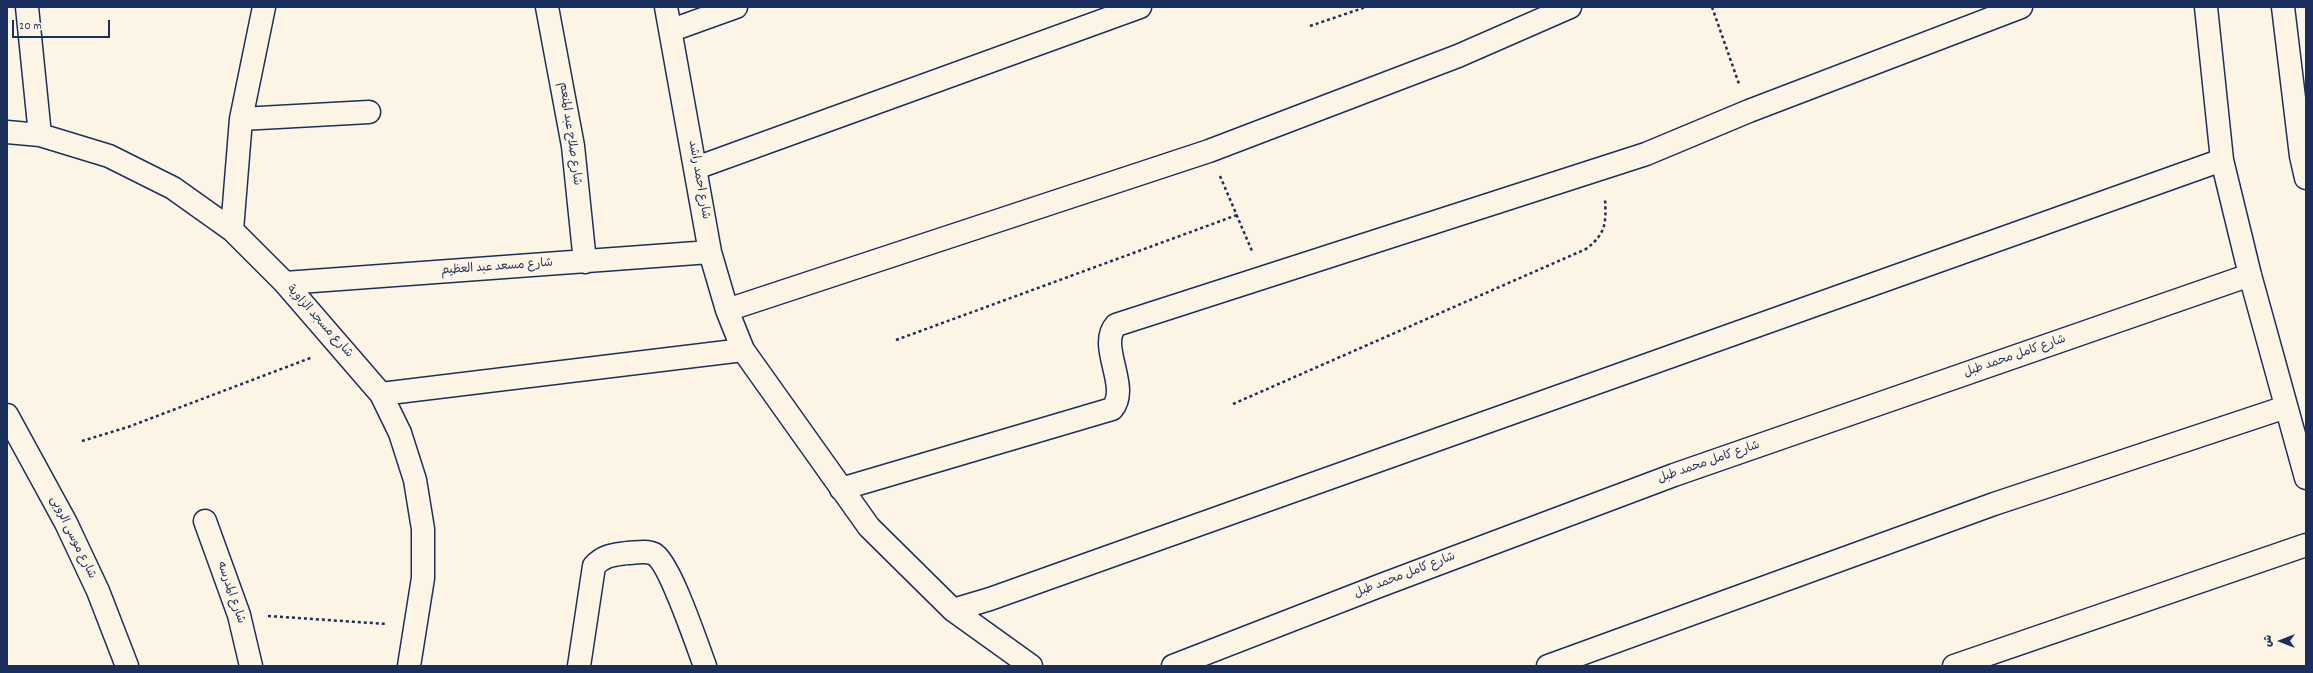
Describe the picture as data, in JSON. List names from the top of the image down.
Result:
{
  "streets": {
    "street": [
      "شارع صلاح عبد المنعم",
      "شارع احمد راشد",
      "شارع مسعد عبد العظيم",
      "شارع مسجد الزاوية",
      "شارع كامل محمد طبل",
      "شارع موسى الروبى",
      "شارع المدرسه"
    ]
  },
  "crossings": [
    ["شارع صلاح عبد المنعم", "شارع مسعد عبد العظيم"],
    ["شارع احمد راشد", "شارع مسعد عبد العظيم"],
    ["شارع مسعد عبد العظيم", "شارع مسجد الزاوية"]
  ],
  "scale_bar": "20 m",
  "north": "left"
}
